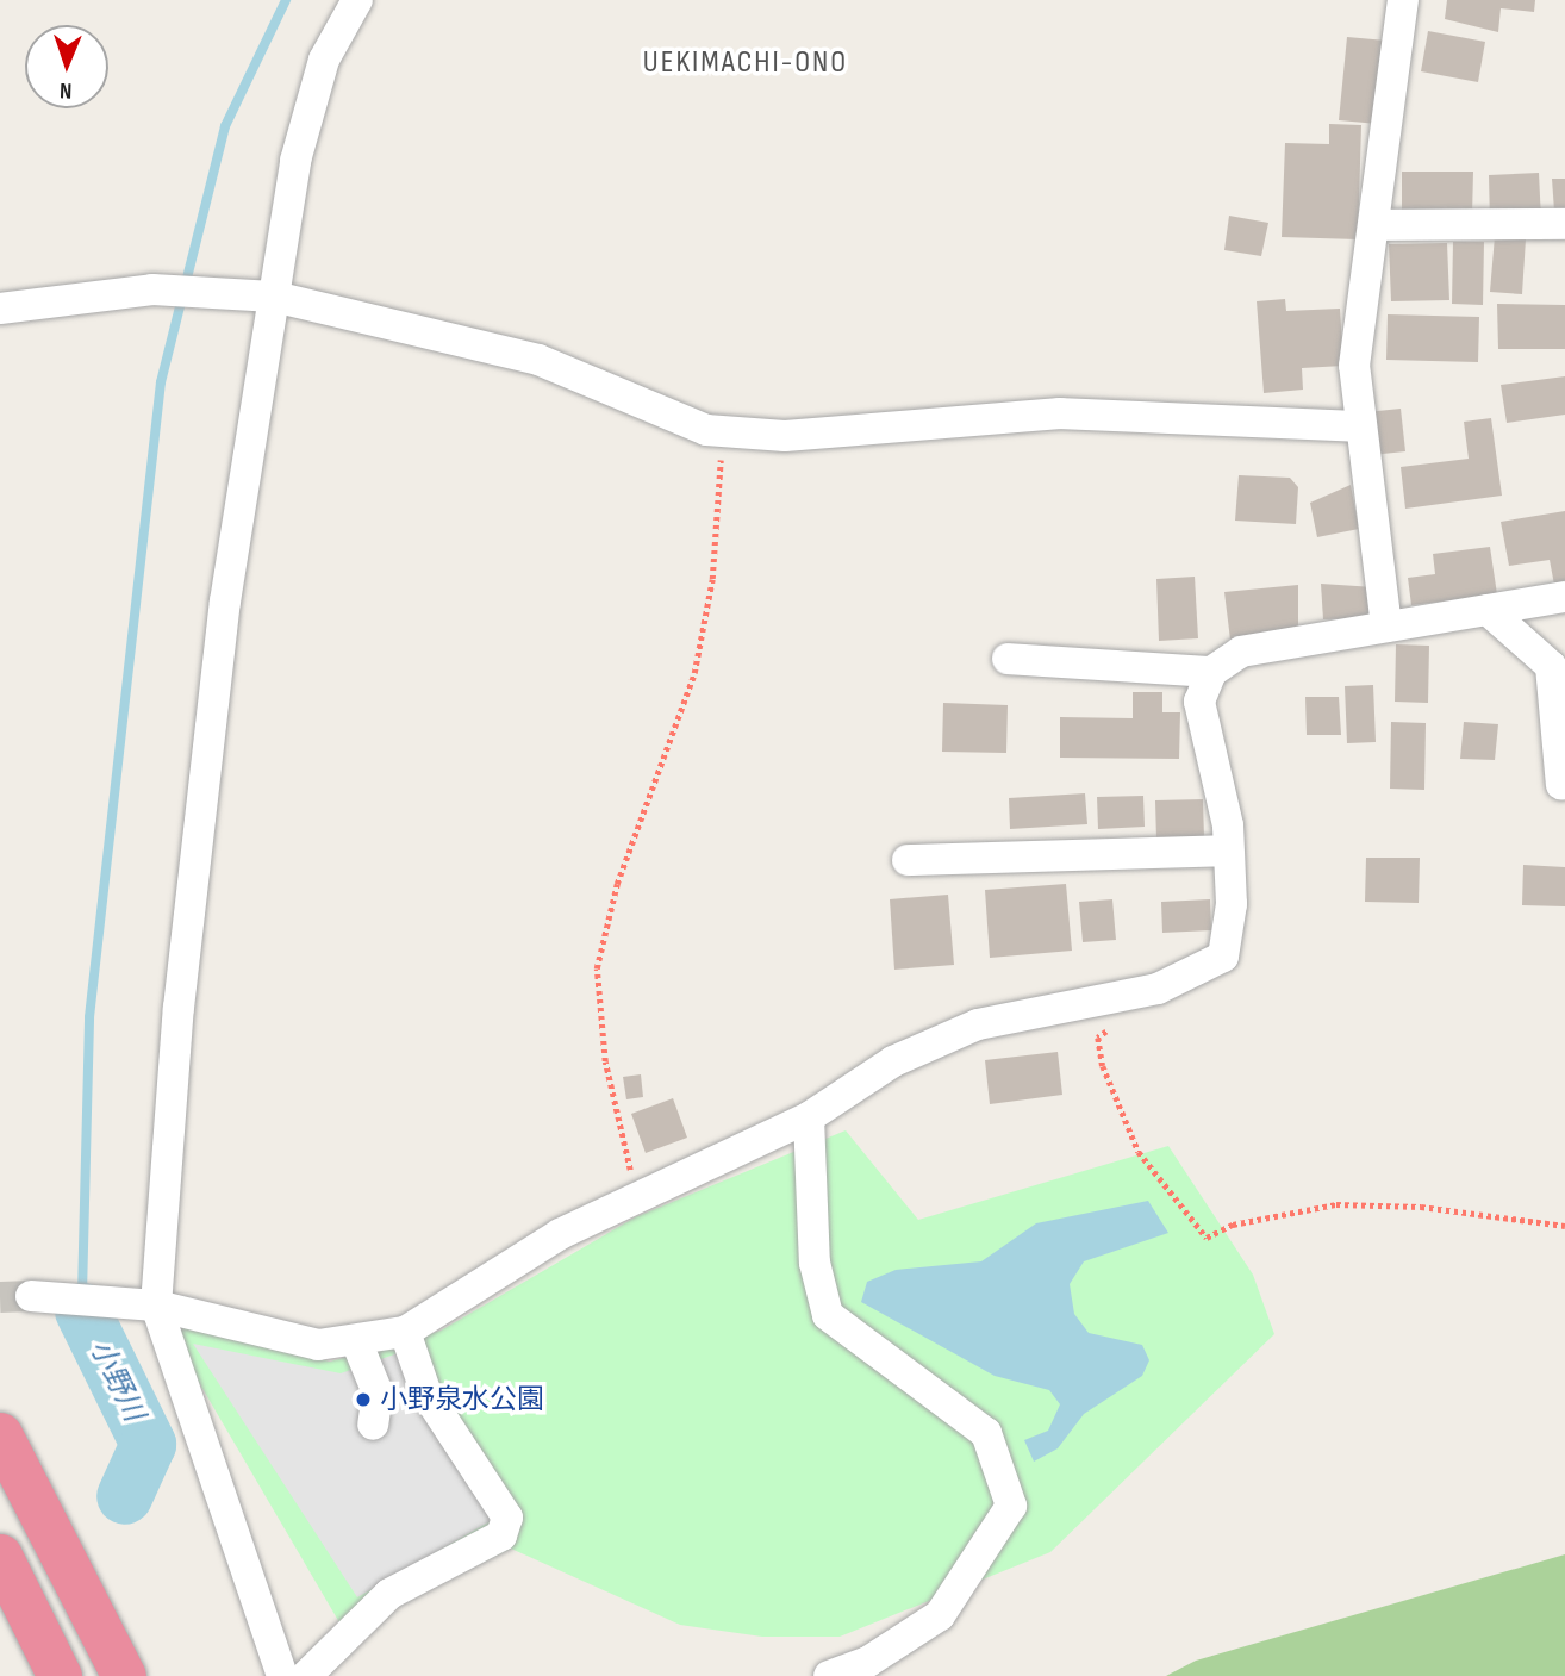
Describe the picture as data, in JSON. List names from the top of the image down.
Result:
{
  "districts": ["UEKIMACHI-ONO"],
  "water": ["小野川"],
  "places": ["小野泉水公園"],
  "north": "bottom"
}
